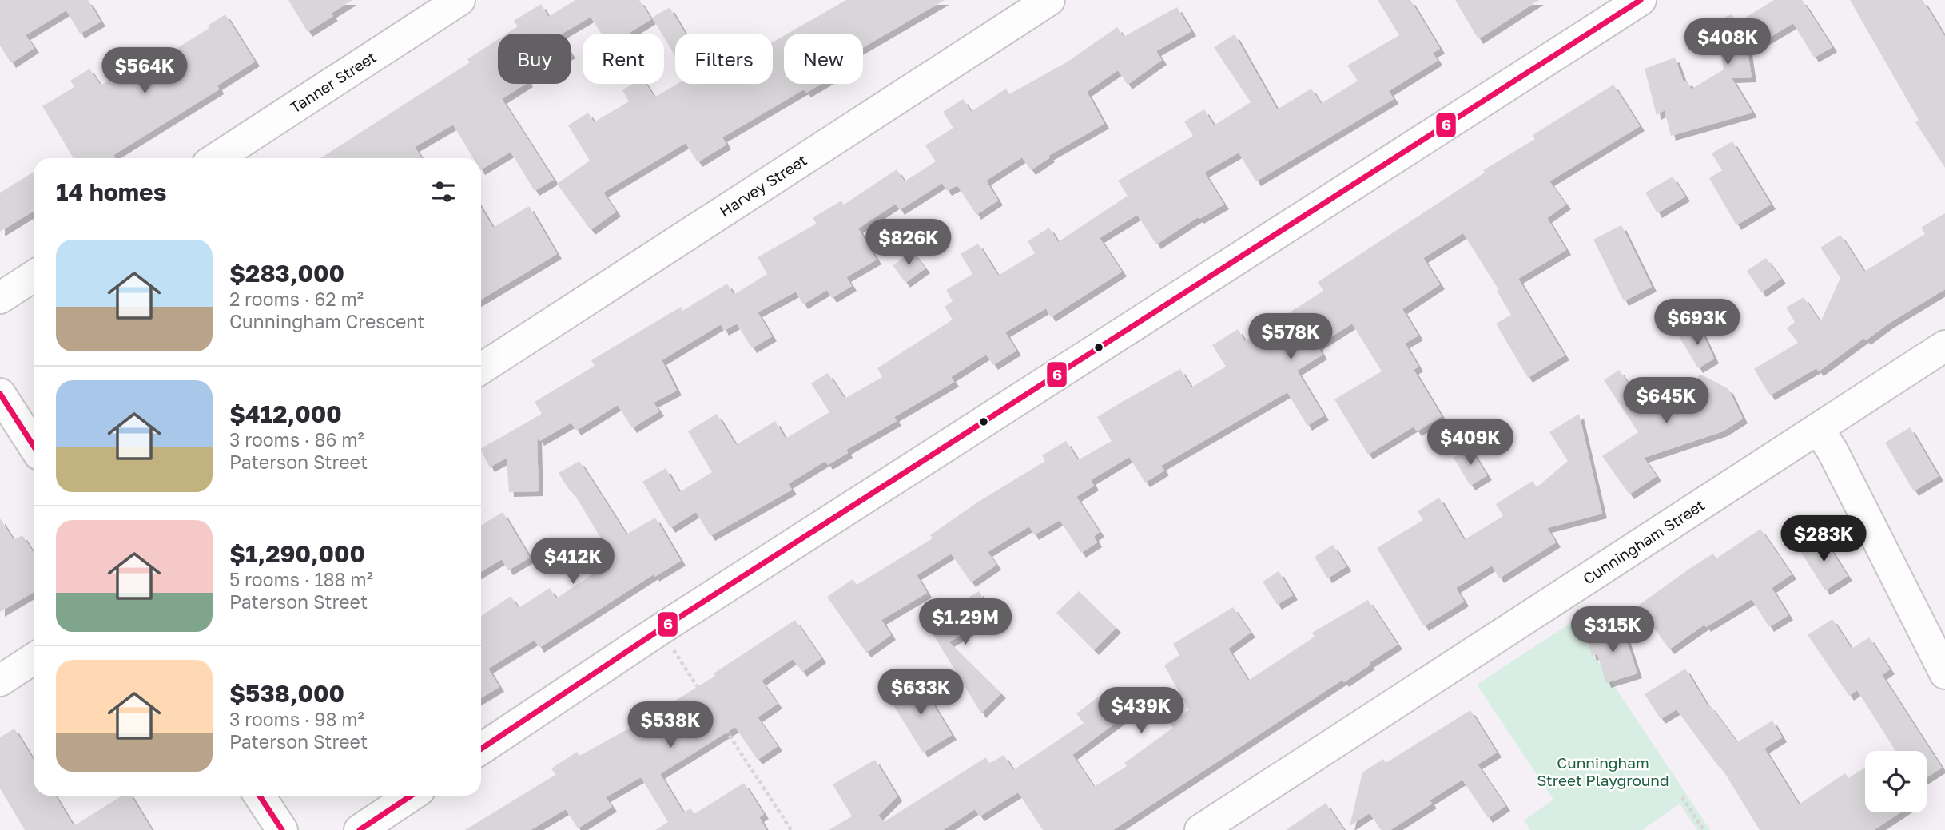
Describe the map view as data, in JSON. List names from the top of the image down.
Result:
{
  "streets": {
    "street": ["Tanner Street", "Harvey Street", "Cunningham Street"]
  },
  "parks": ["Cunningham Street Playground"],
  "lines": ["transit line 6"],
  "page": {
    "price": [
      "$408K",
      "$564K",
      "$826K",
      "$693K",
      "$578K",
      "$645K",
      "$409K",
      "$283K",
      "$412K",
      "$1.29M",
      "$315K",
      "$633K",
      "$439K",
      "$538K"
    ],
    "chip": [
      "Buy",
      "Rent",
      "Filters",
      "New"
    ],
    "heading": "14 homes",
    "list": [
      {
        "name": "$283,000",
        "note": "2 rooms · 62 m² · Cunningham Crescent"
      },
      {
        "name": "$412,000",
        "note": "3 rooms · 86 m² · Paterson Street"
      },
      {
        "name": "$1,290,000",
        "note": "5 rooms · 188 m² · Paterson Street"
      },
      {
        "name": "$538,000",
        "note": "3 rooms · 98 m² · Paterson Street"
      }
    ]
  }
}
